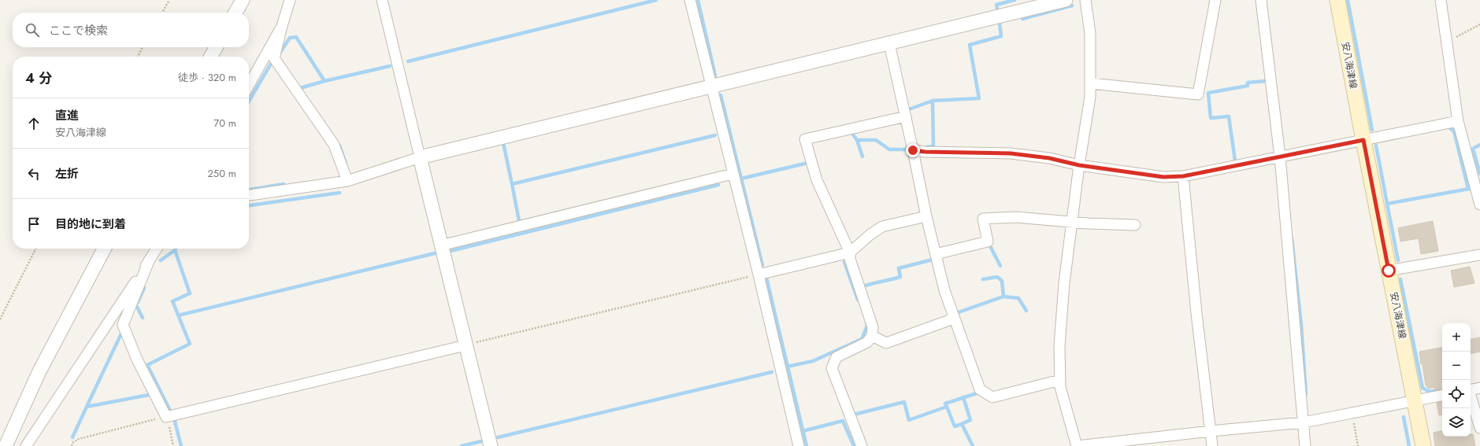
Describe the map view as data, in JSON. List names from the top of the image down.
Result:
{
  "streets": {
    "main road": ["安八海津線"]
  },
  "page": {
    "search": "ここで検索",
    "heading": ["4 分", "徒歩 · 320 m"],
    "list": [
      ["直進", "安八海津線", "70 m"],
      ["左折", "250 m"],
      "目的地に到着"
    ],
    "map_buttons": ["+", "−"]
  }
}
